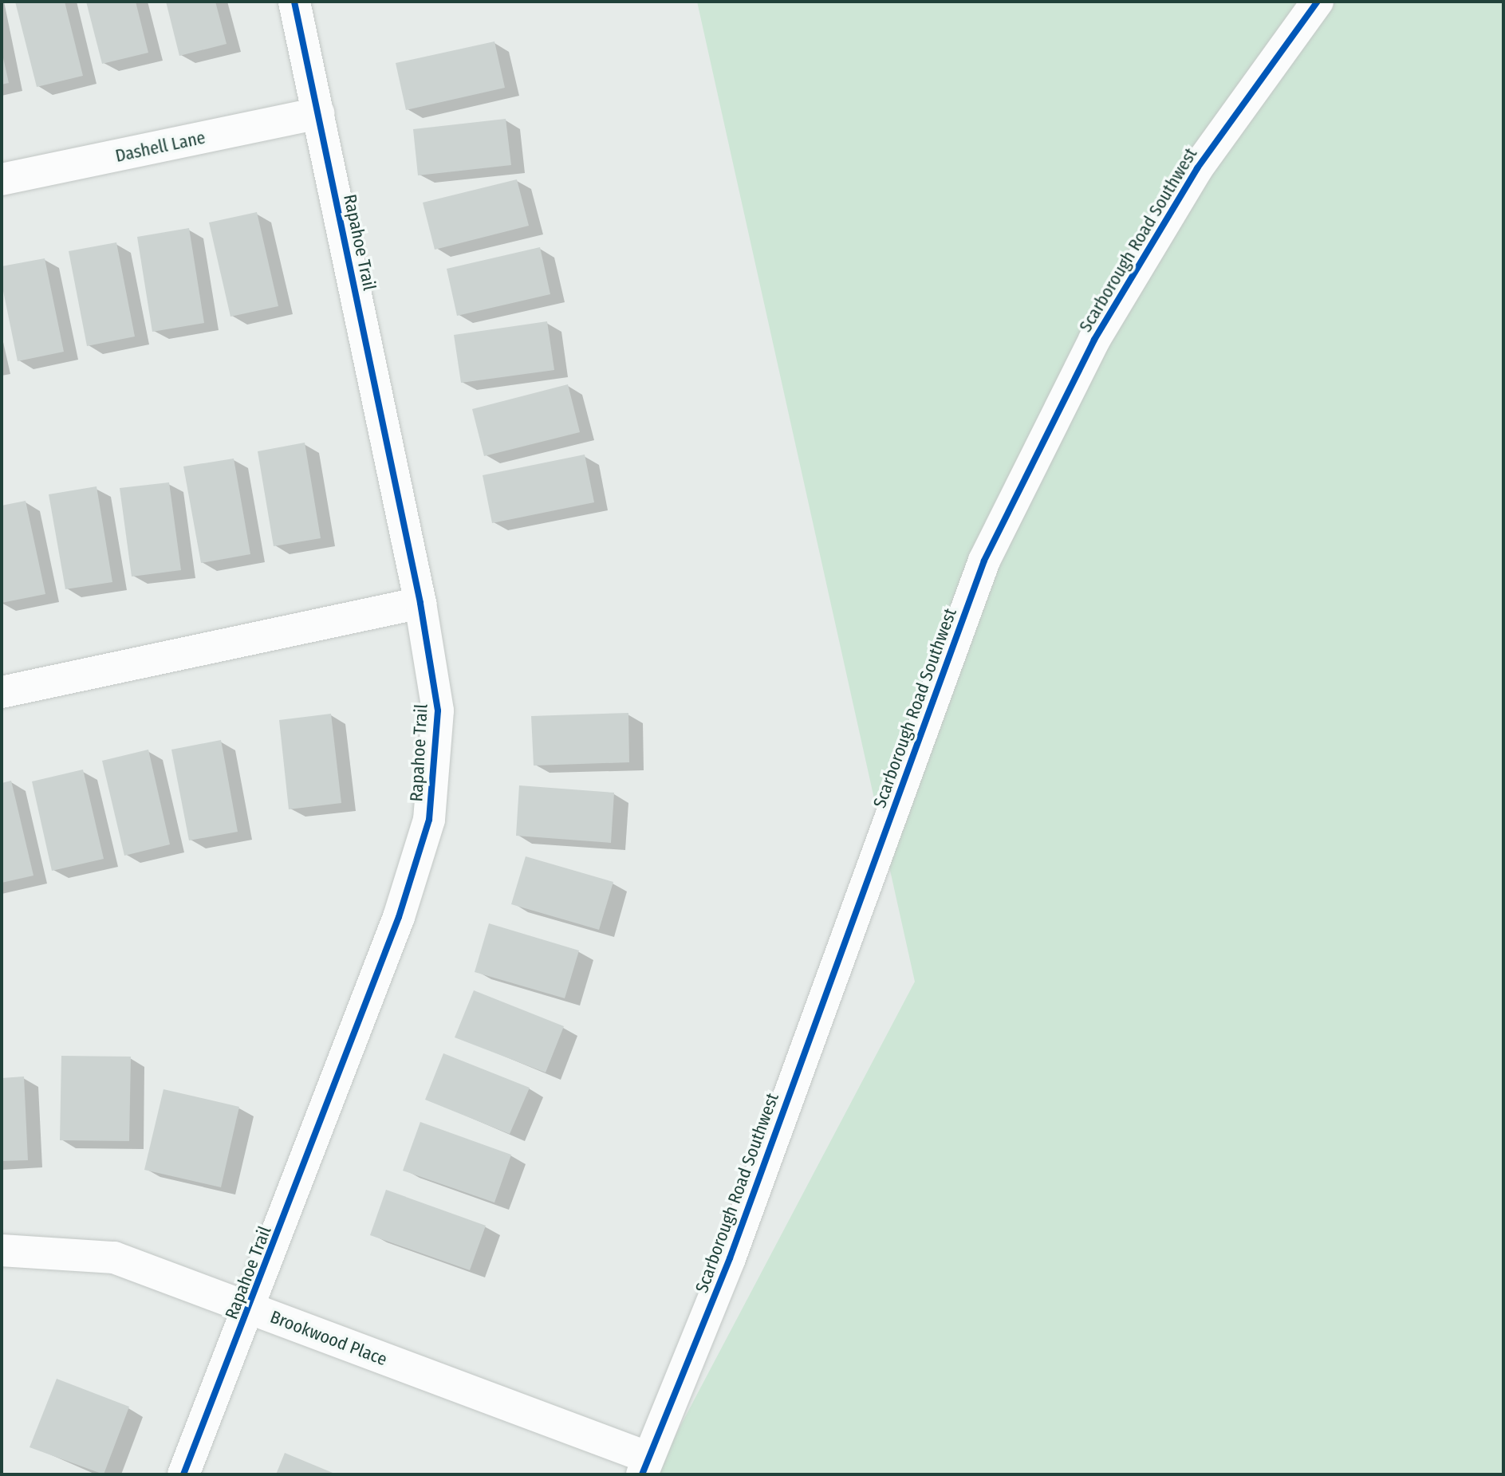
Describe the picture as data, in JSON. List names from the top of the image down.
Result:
{
  "streets": {
    "street": [
      "Dashell Lane",
      "Scarborough Road Southwest",
      "Rapahoe Trail",
      "Brookwood Place"
    ]
  },
  "crossings": [
    ["Dashell Lane", "Rapahoe Trail"],
    ["Scarborough Road Southwest", "Brookwood Place"],
    ["Rapahoe Trail", "Brookwood Place"]
  ]
}
